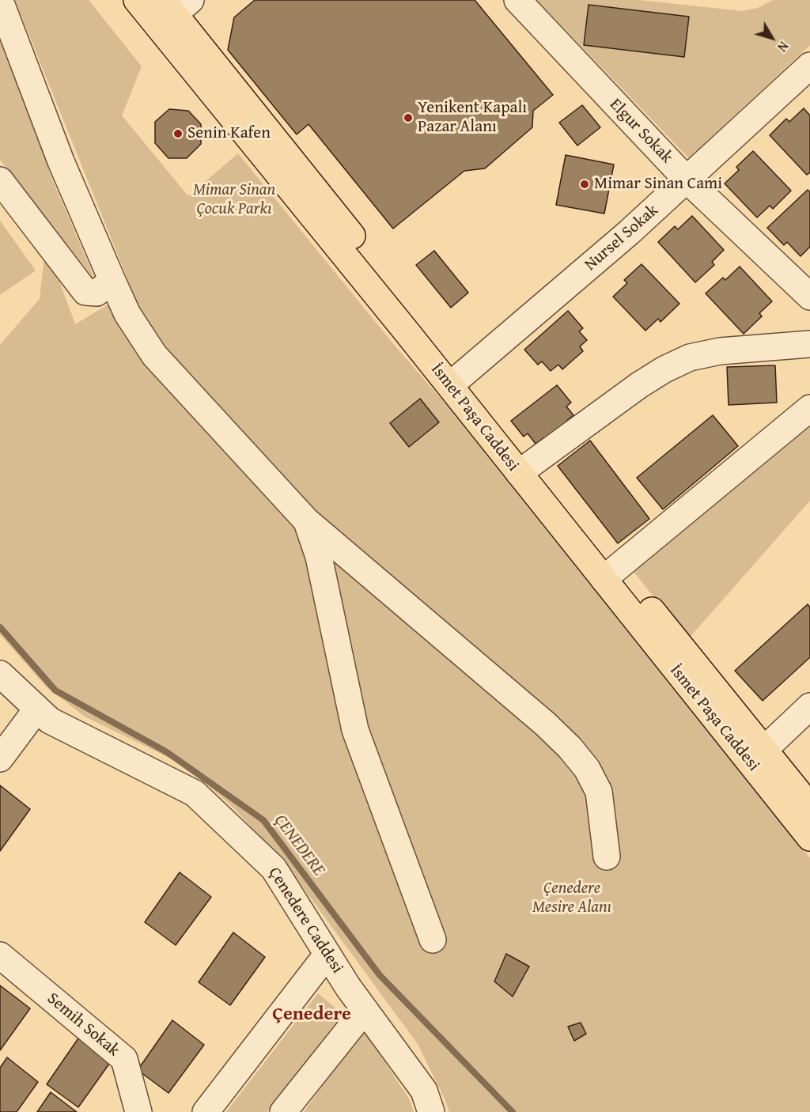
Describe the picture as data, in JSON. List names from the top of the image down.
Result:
{
  "streets": {
    "main road": ["İsmet Paşa Caddesi"],
    "street": [
      "Elgur Sokak",
      "Nursel Sokak",
      "Çenedere Caddesi",
      "Semih Sokak"
    ]
  },
  "crossings": [
    ["Elgur Sokak", "Nursel Sokak"],
    ["Nursel Sokak", "İsmet Paşa Caddesi"]
  ],
  "districts": ["Çenedere"],
  "water": ["ÇENEDERE"],
  "parks": ["Mimar Sinan Çocuk Parkı", "Çenedere Mesire Alanı"],
  "places": ["Yenikent Kapalı Pazar Alanı", "Senin Kafen", "Mimar Sinan Cami"],
  "north": "bottom right"
}
